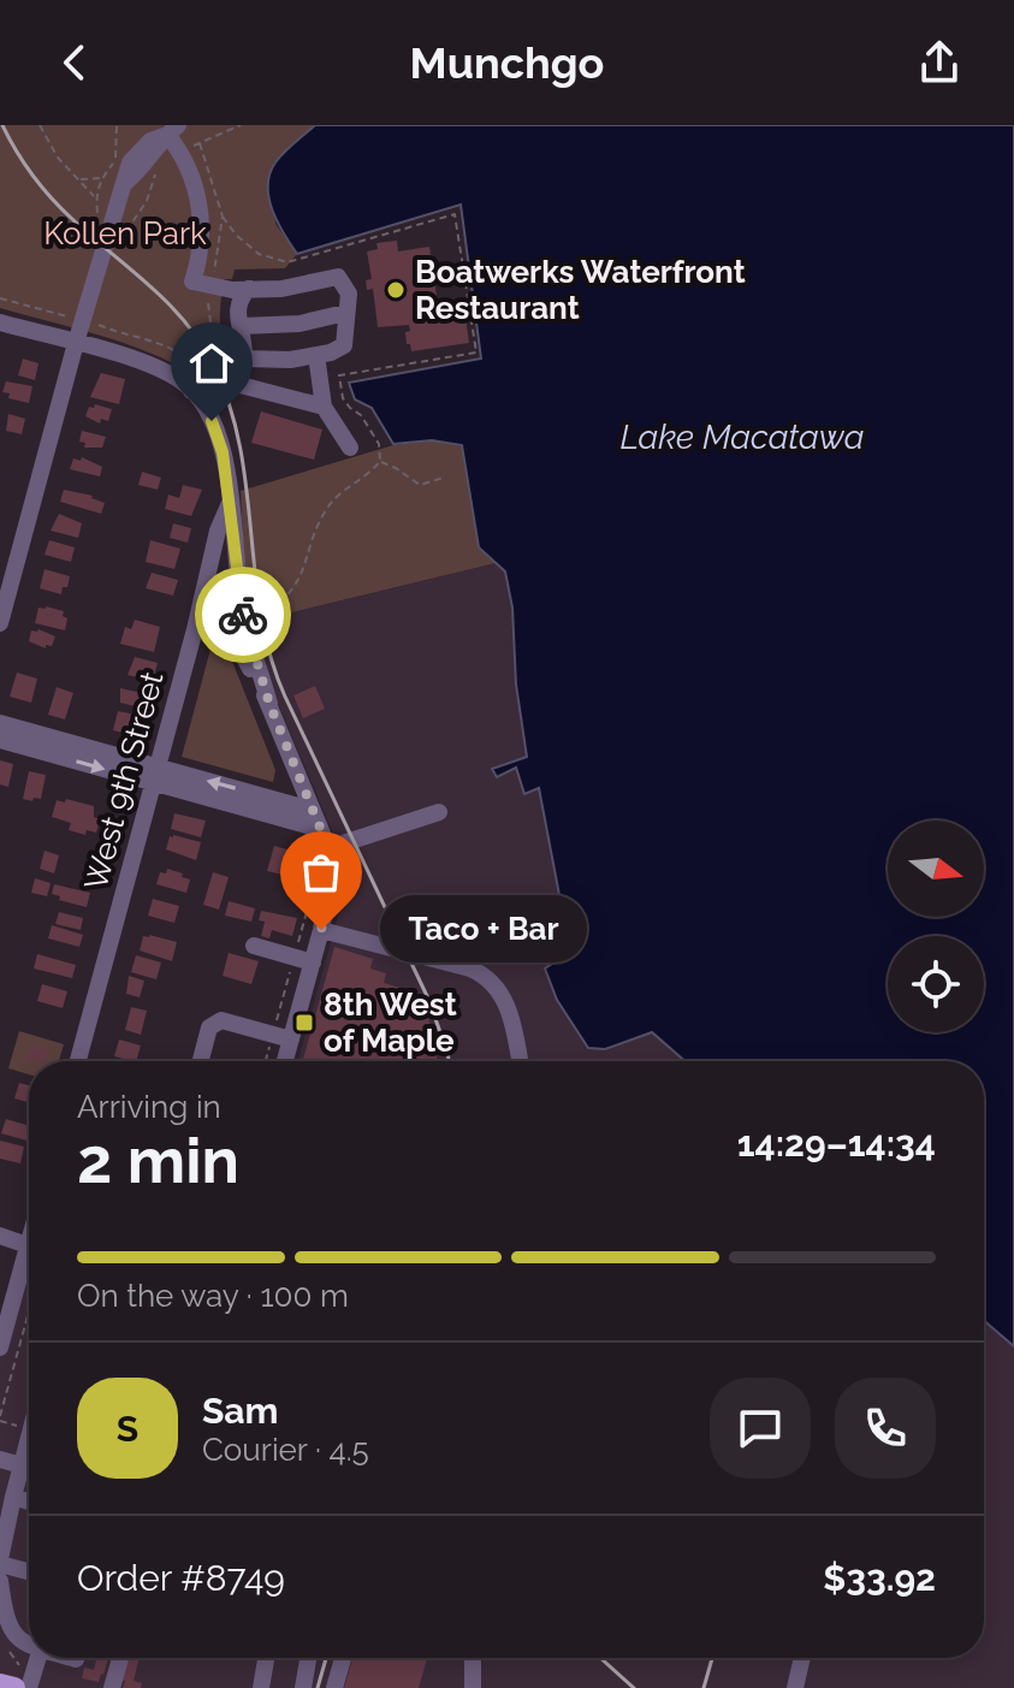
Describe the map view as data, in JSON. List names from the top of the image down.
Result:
{
  "streets": {
    "street": ["West 9th Street"]
  },
  "water": ["Lake Macatawa"],
  "parks": ["Kollen Park"],
  "places": {
    "other": ["Boatwerks Waterfront Restaurant", "Taco + Bar"],
    "transit": ["8th West of Maple"]
  },
  "north": "right",
  "page": {
    "header": "Munchgo",
    "bubble": "Taco + Bar",
    "heading": ["2 min", "Arriving in", "14:29–14:34"],
    "panel": [
      "Sam",
      "Courier · 4.5",
      "Order #8749",
      "$33.92"
    ],
    "bar": "On the way · 100 m",
    "round": "S"
  }
}
